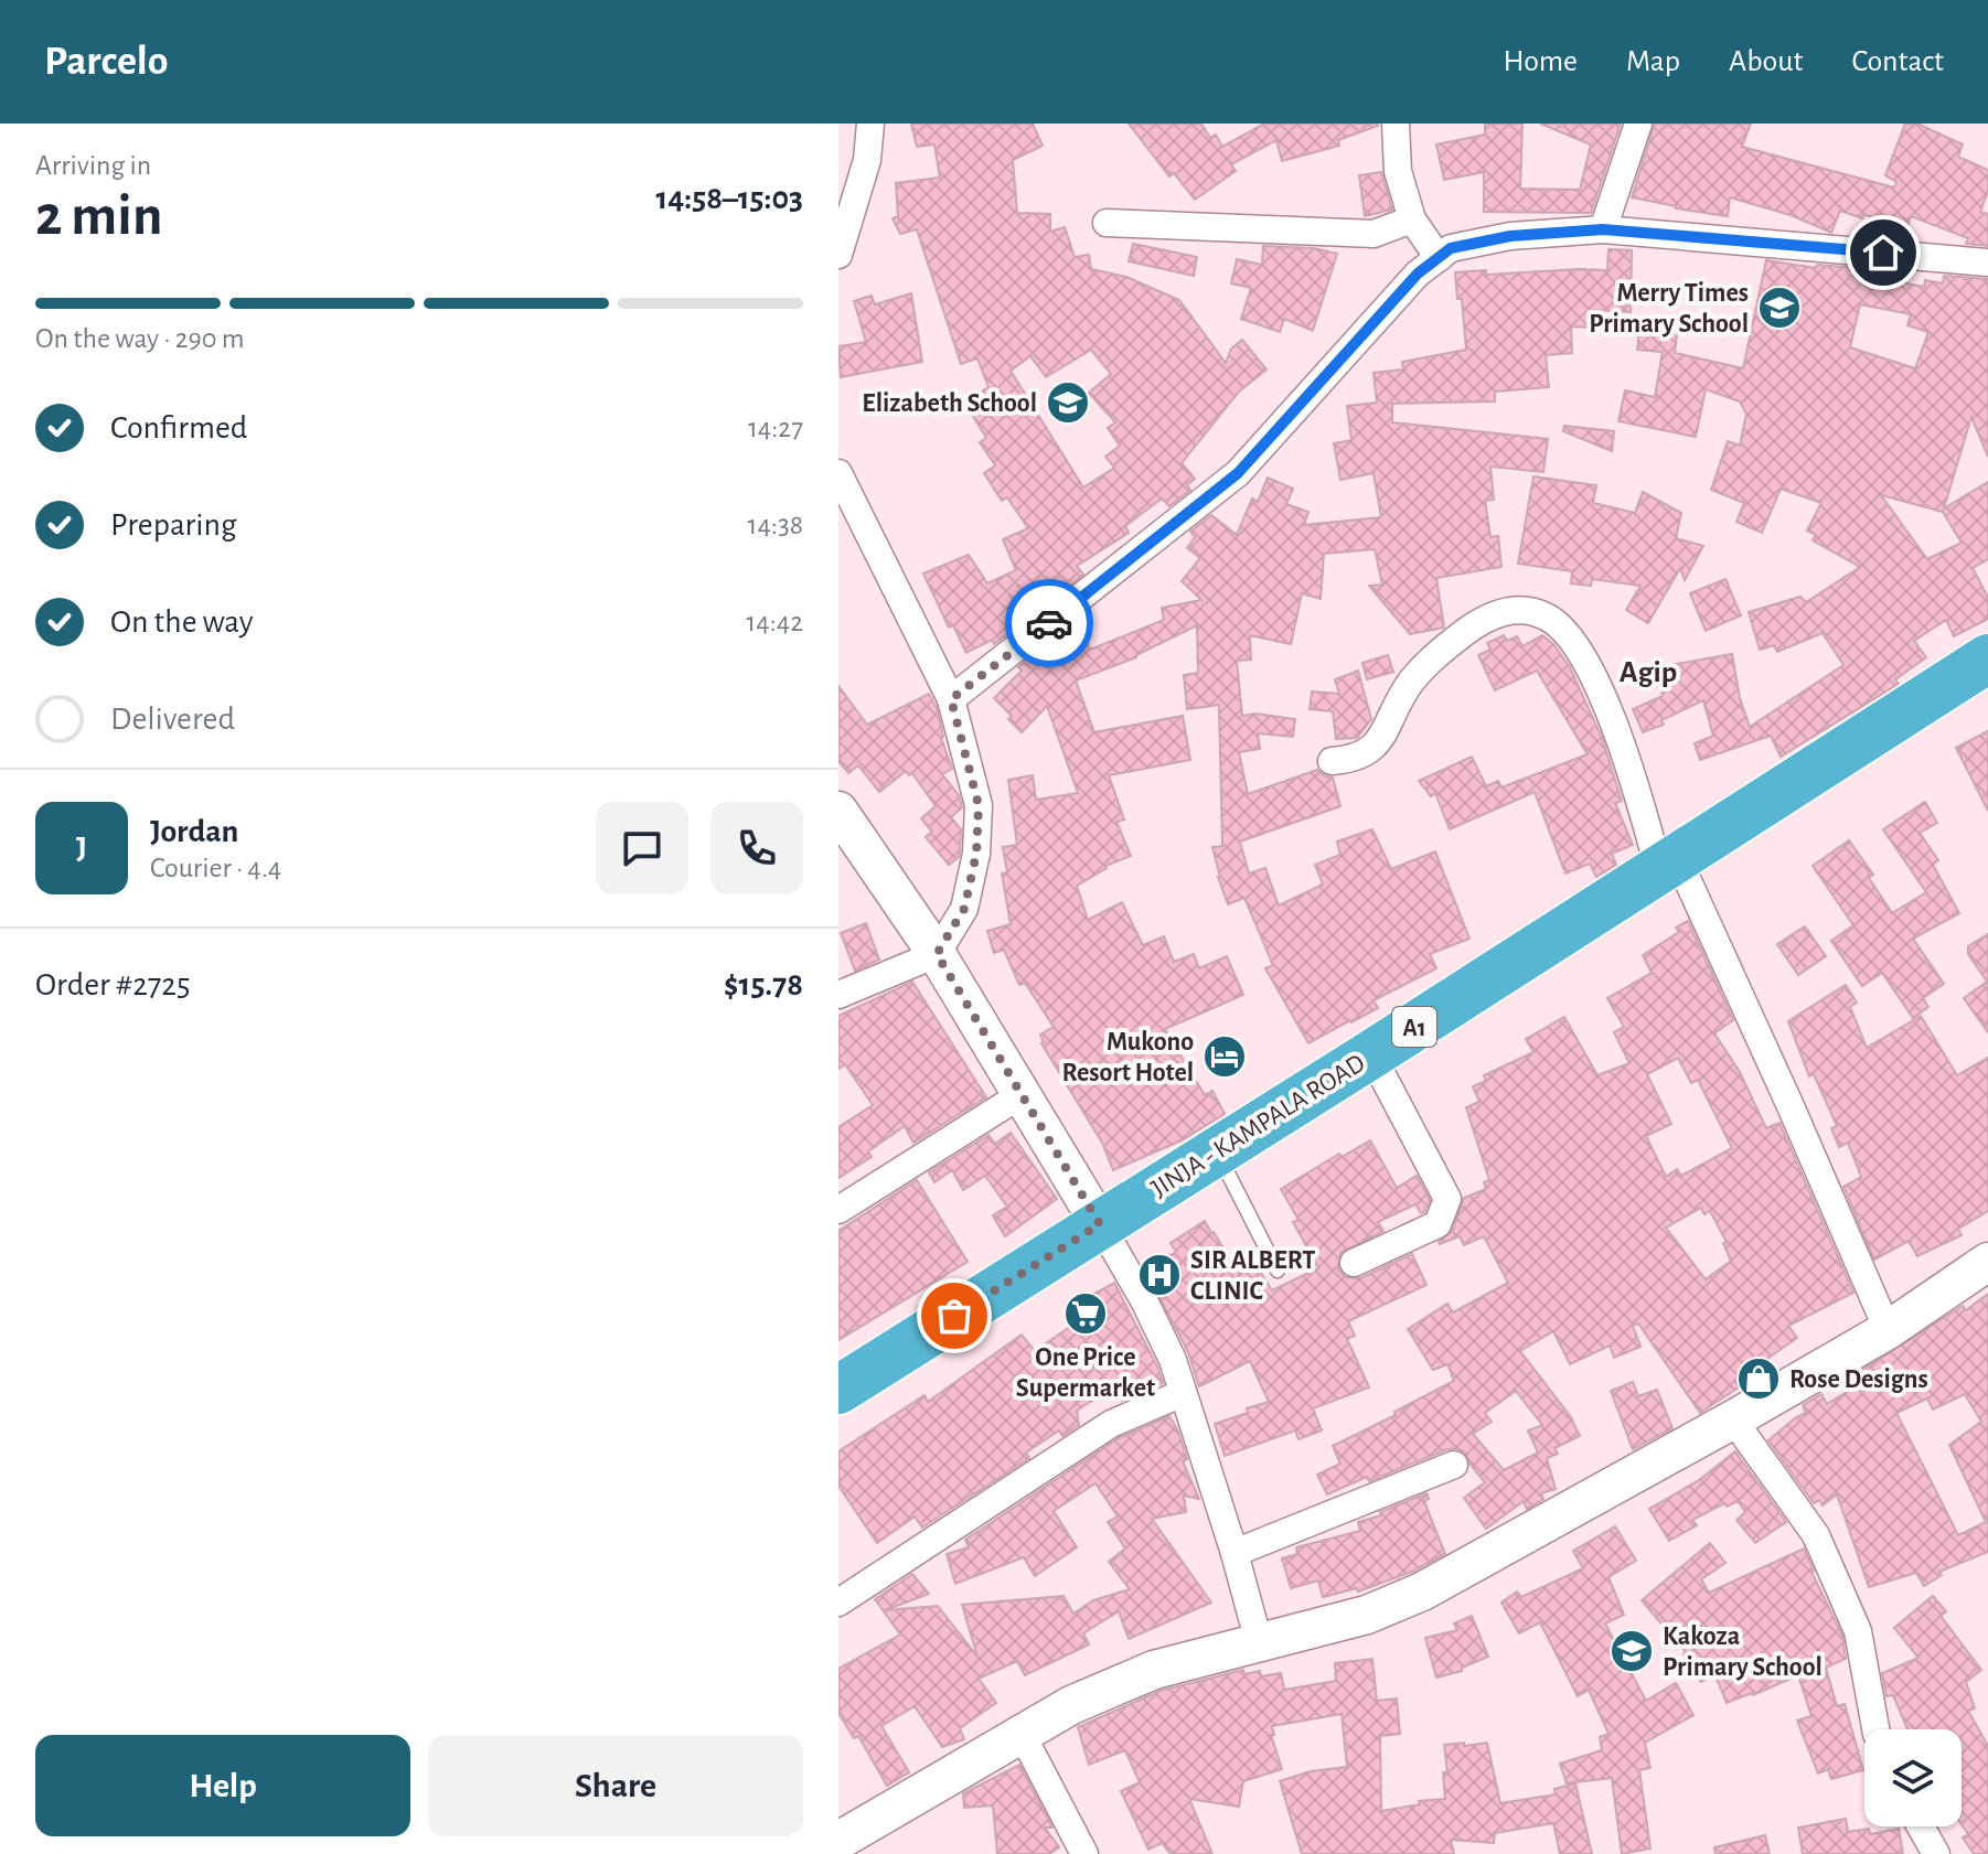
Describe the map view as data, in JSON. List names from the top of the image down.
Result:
{
  "streets": {
    "highway": ["A1", "JINJA - KAMPALA ROAD"]
  },
  "districts": ["Agip"],
  "places": {
    "school or university": ["Merry Times Primary School", "Elizabeth School", "Kakoza Primary School"],
    "hotel": ["Mukono Resort Hotel"],
    "hospital": ["SIR ALBERT CLINIC"],
    "supermarket": ["One Price Supermarket"],
    "shop": ["Rose Designs"]
  },
  "page": {
    "header": "Parcelo",
    "nav": [
      "Home",
      "Map",
      "About",
      "Contact"
    ],
    "heading": ["2 min", "Arriving in", "14:58–15:03"],
    "panel": [
      "Jordan",
      "Courier · 4.4",
      "Order #2725",
      "$15.78"
    ],
    "bar": "On the way · 290 m",
    "list": [
      ["Confirmed", "14:27"],
      ["Preparing", "14:38"],
      ["On the way", "14:42"],
      "Delivered"
    ],
    "round": "J",
    "buttons": ["Help", "Share"]
  }
}
